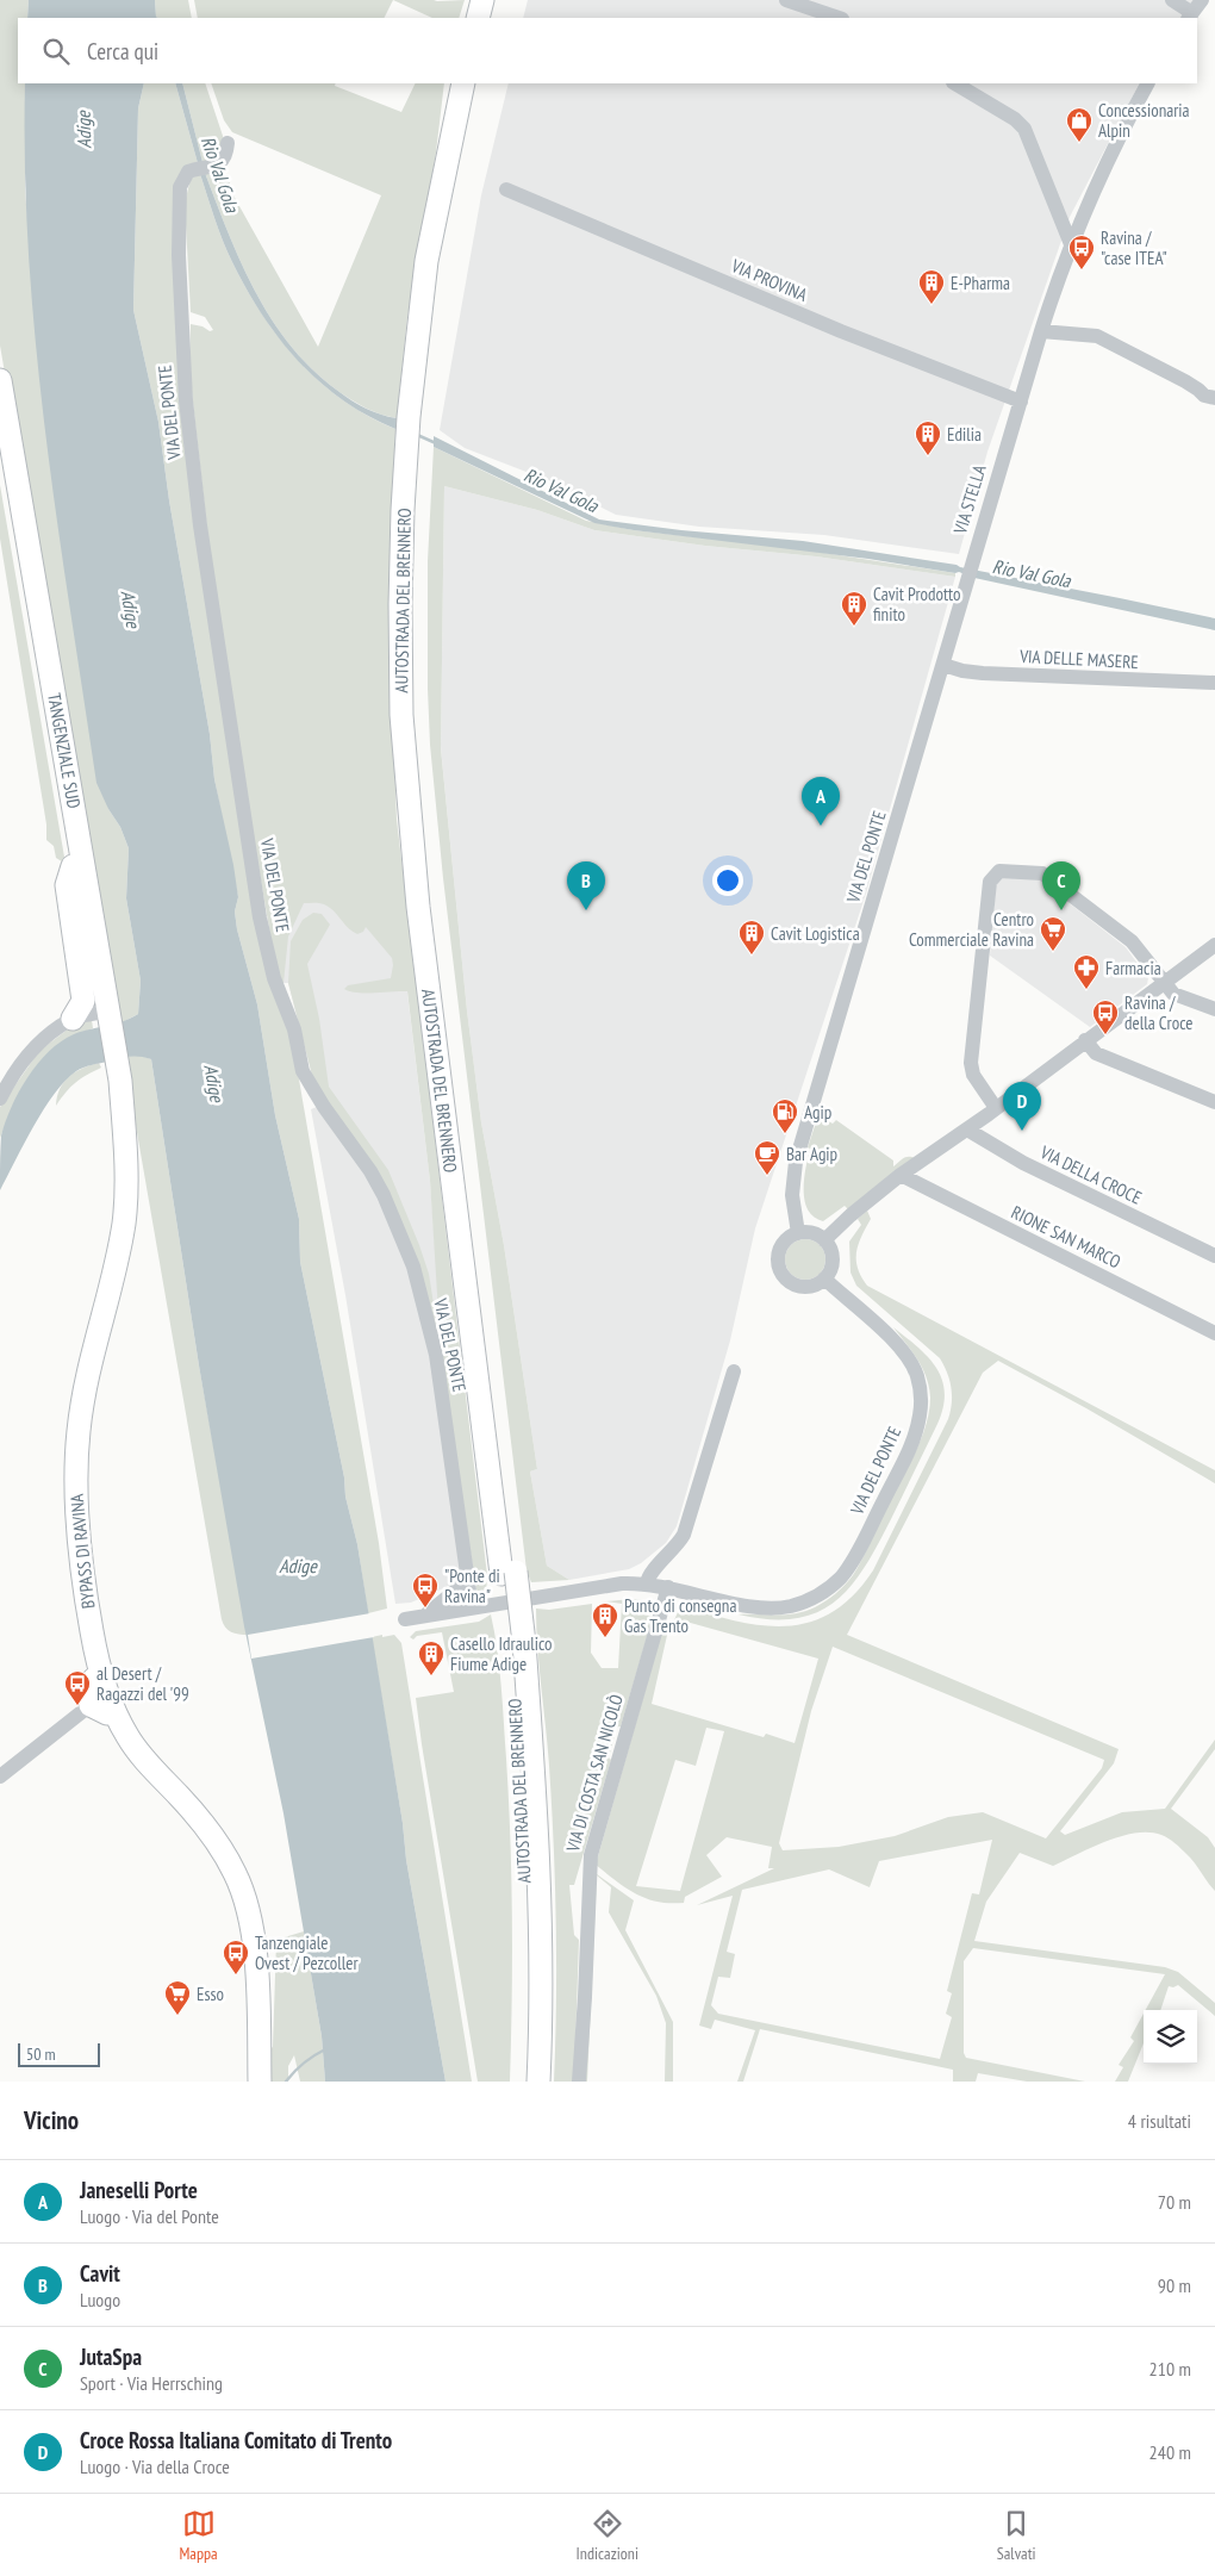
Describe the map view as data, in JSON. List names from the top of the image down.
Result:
{
  "streets": {
    "highway": ["AUTOSTRADA DEL BRENNERO", "TANGENZIALE SUD", "BYPASS DI RAVINA"],
    "street": [
      "VIA PROVINA",
      "VIA DEL PONTE",
      "VIA STELLA",
      "VIA DELLE MASERE",
      "VIA DELLA CROCE",
      "RIONE SAN MARCO",
      "VIA DI COSTA SAN NICOLÒ"
    ]
  },
  "crossings": [
    ["VIA PROVINA", "VIA STELLA"],
    ["VIA DEL PONTE", "VIA STELLA"],
    ["VIA DEL PONTE", "VIA DELLE MASERE"],
    ["VIA DEL PONTE", "VIA DI COSTA SAN NICOLÒ"],
    ["VIA STELLA", "VIA DELLE MASERE"],
    ["TANGENZIALE SUD", "BYPASS DI RAVINA"]
  ],
  "water": ["Adige", "Rio Val Gola"],
  "places": {
    "shop": ["Concessionaria Alpin"],
    "bus stop": [
      "Ravina / \"case ITEA\"",
      "Ravina / della Croce",
      "\"Ponte di Ravina\"",
      "al Desert / Ragazzi del '99",
      "Tanzengiale Ovest / Pezcoller"
    ],
    "building": [
      "E-Pharma",
      "Edilia",
      "Cavit Prodotto finito",
      "Cavit Logistica",
      "Punto di consegna Gas Trento",
      "Casello Idraulico Fiume Adige"
    ],
    "supermarket": ["Centro Commerciale Ravina", "Esso"],
    "pharmacy": ["Farmacia"],
    "fuel station": ["Agip"],
    "cafe": ["Bar Agip"]
  },
  "scale_bar": "50 m",
  "page": {
    "search": "Cerca qui",
    "pins": [
      "A",
      "B",
      "C",
      "D"
    ],
    "scale": "50 m",
    "heading": ["Vicino", "4 risultati"],
    "list": [
      {
        "mark": "A",
        "name": "Janeselli Porte",
        "note": "Luogo · Via del Ponte",
        "value": "70 m"
      },
      {
        "mark": "B",
        "name": "Cavit",
        "note": "Luogo",
        "value": "90 m"
      },
      {
        "mark": "C",
        "name": "JutaSpa",
        "note": "Sport · Via Herrsching",
        "value": "210 m"
      },
      {
        "mark": "D",
        "name": "Croce Rossa Italiana Comitato di Trento",
        "note": "Luogo · Via della Croce",
        "value": "240 m"
      }
    ],
    "nav": ["Mappa", "Indicazioni", "Salvati"]
  }
}
